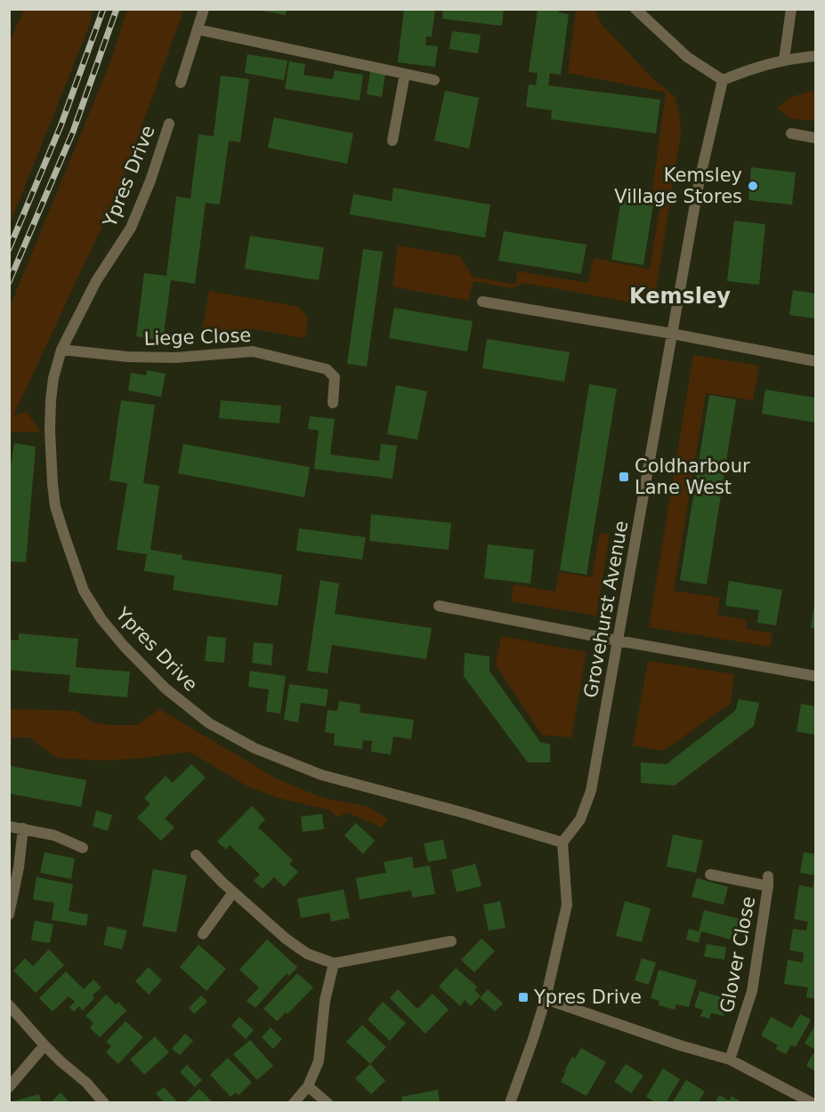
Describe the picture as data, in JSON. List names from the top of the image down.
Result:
{
  "streets": {
    "street": [
      "Ypres Drive",
      "Liege Close",
      "Grovehurst Avenue",
      "Glover Close"
    ]
  },
  "crossings": [
    ["Ypres Drive", "Liege Close"],
    ["Ypres Drive", "Grovehurst Avenue"]
  ],
  "districts": ["Kemsley"],
  "places": {
    "other": ["Kemsley Village Stores"],
    "transit": ["Coldharbour Lane West", "Ypres Drive"]
  }
}
